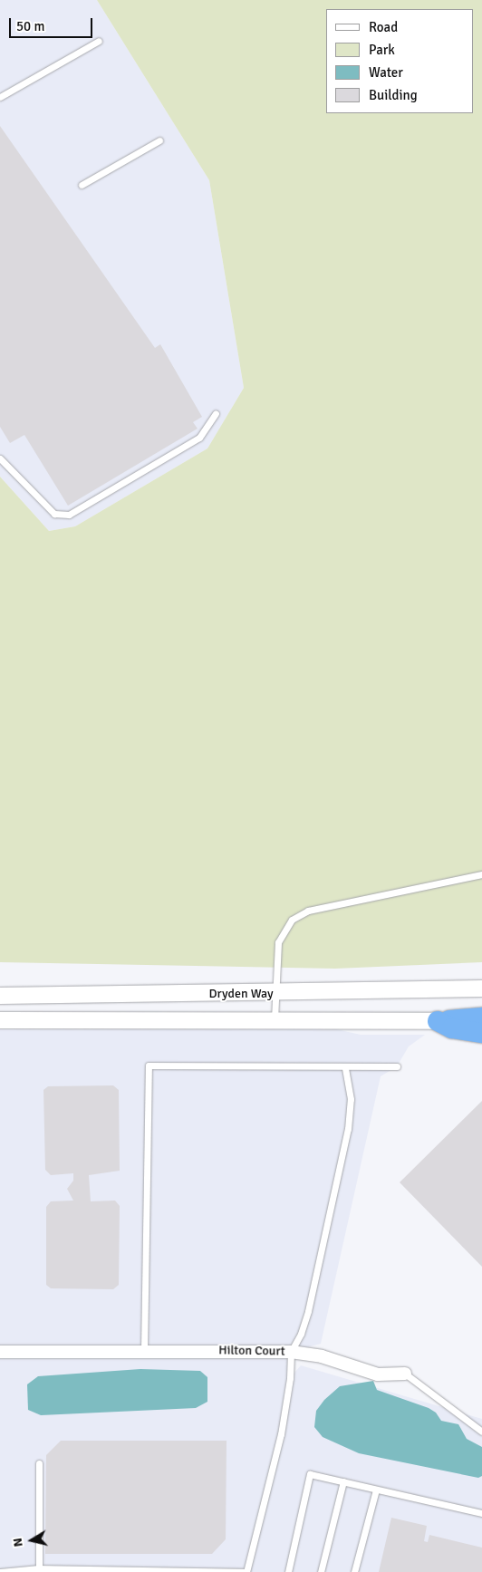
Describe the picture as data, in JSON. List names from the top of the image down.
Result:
{
  "streets": {
    "street": ["Dryden Way", "Hilton Court"]
  },
  "legend": [
    "Road",
    "Park",
    "Water",
    "Building"
  ],
  "scale_bar": "50 m",
  "north": "left"
}
